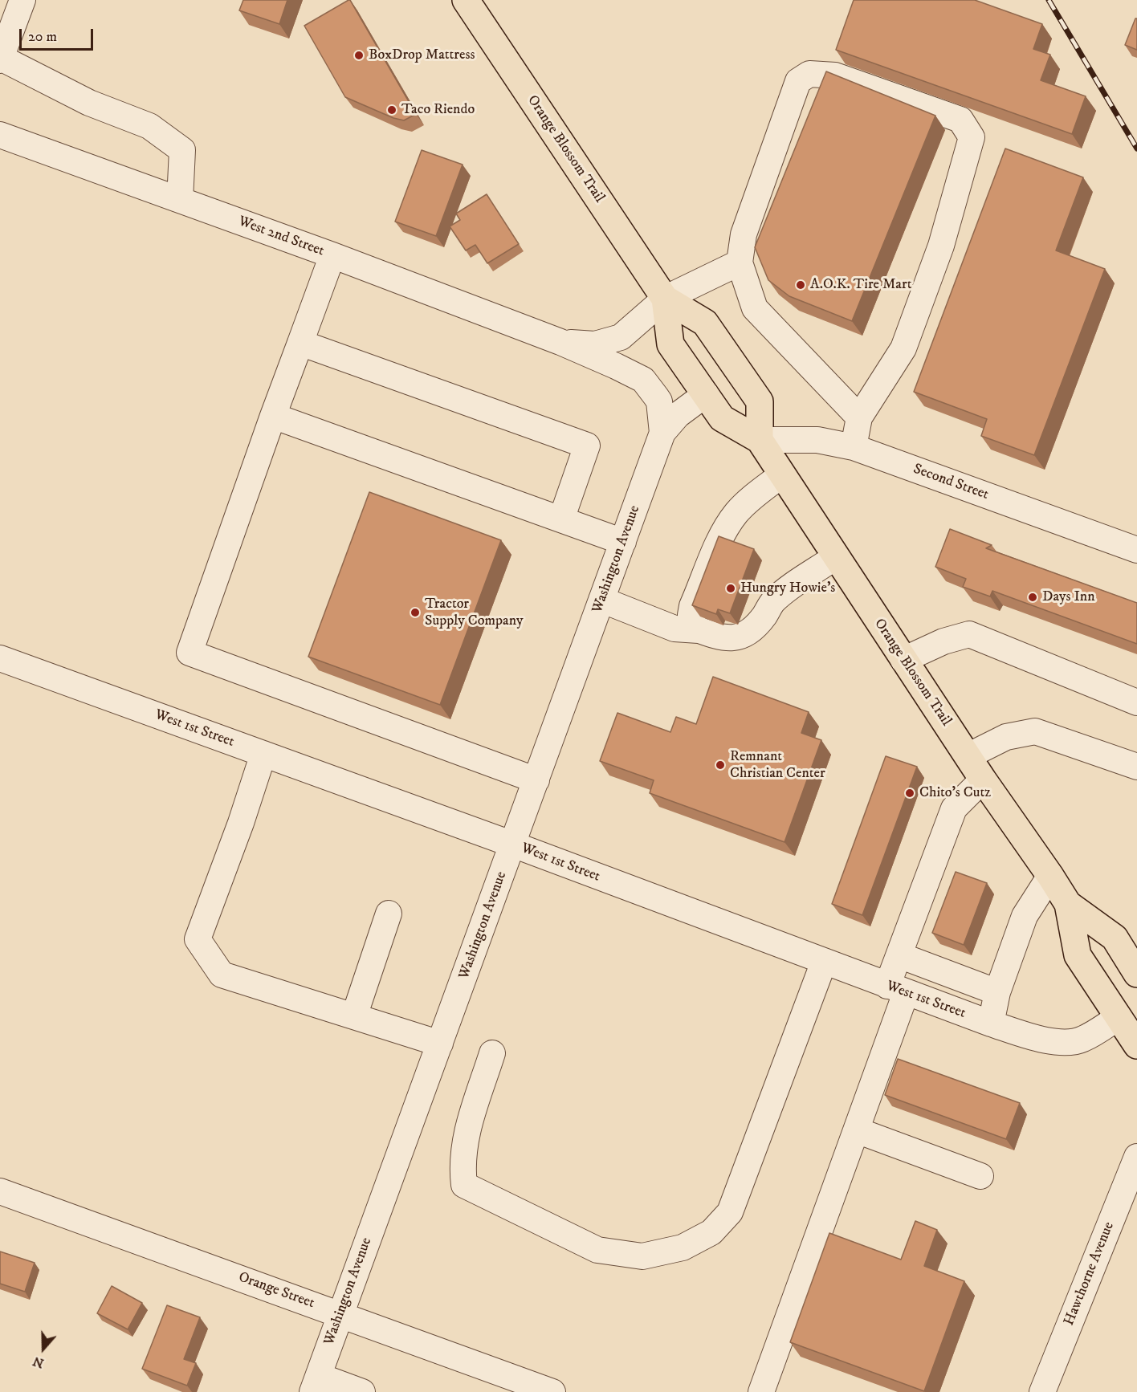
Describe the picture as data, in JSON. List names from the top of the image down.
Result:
{
  "streets": {
    "main road": ["Orange Blossom Trail"],
    "street": [
      "West 2nd Street",
      "Second Street",
      "Washington Avenue",
      "West 1st Street",
      "Hawthorne Avenue",
      "Orange Street"
    ]
  },
  "crossings": [
    ["Orange Blossom Trail", "West 2nd Street"],
    ["Orange Blossom Trail", "Second Street"],
    ["Orange Blossom Trail", "Washington Avenue"],
    ["Orange Blossom Trail", "West 1st Street"],
    ["West 2nd Street", "Washington Avenue"],
    ["Washington Avenue", "West 1st Street"],
    ["Washington Avenue", "Orange Street"]
  ],
  "places": [
    "BoxDrop Mattress",
    "Taco Riendo",
    "A.O.K. Tire Mart",
    "Hungry Howie's",
    "Days Inn",
    "Tractor Supply Company",
    "Remnant Christian Center",
    "Chito's Cutz"
  ],
  "scale_bar": "20 m",
  "north": "bottom"
}
